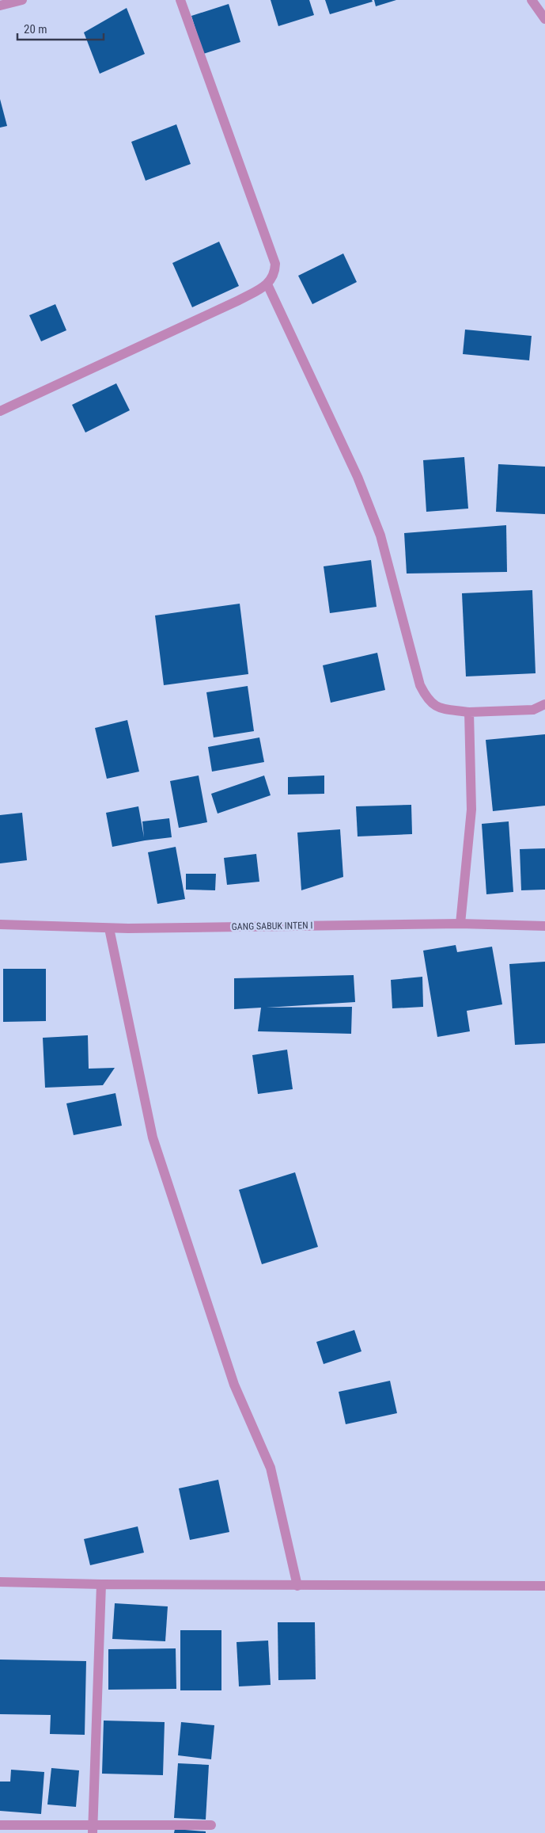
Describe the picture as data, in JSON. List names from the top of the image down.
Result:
{
  "streets": {
    "street": ["GANG SABUK INTEN I"]
  },
  "scale_bar": "20 m"
}
